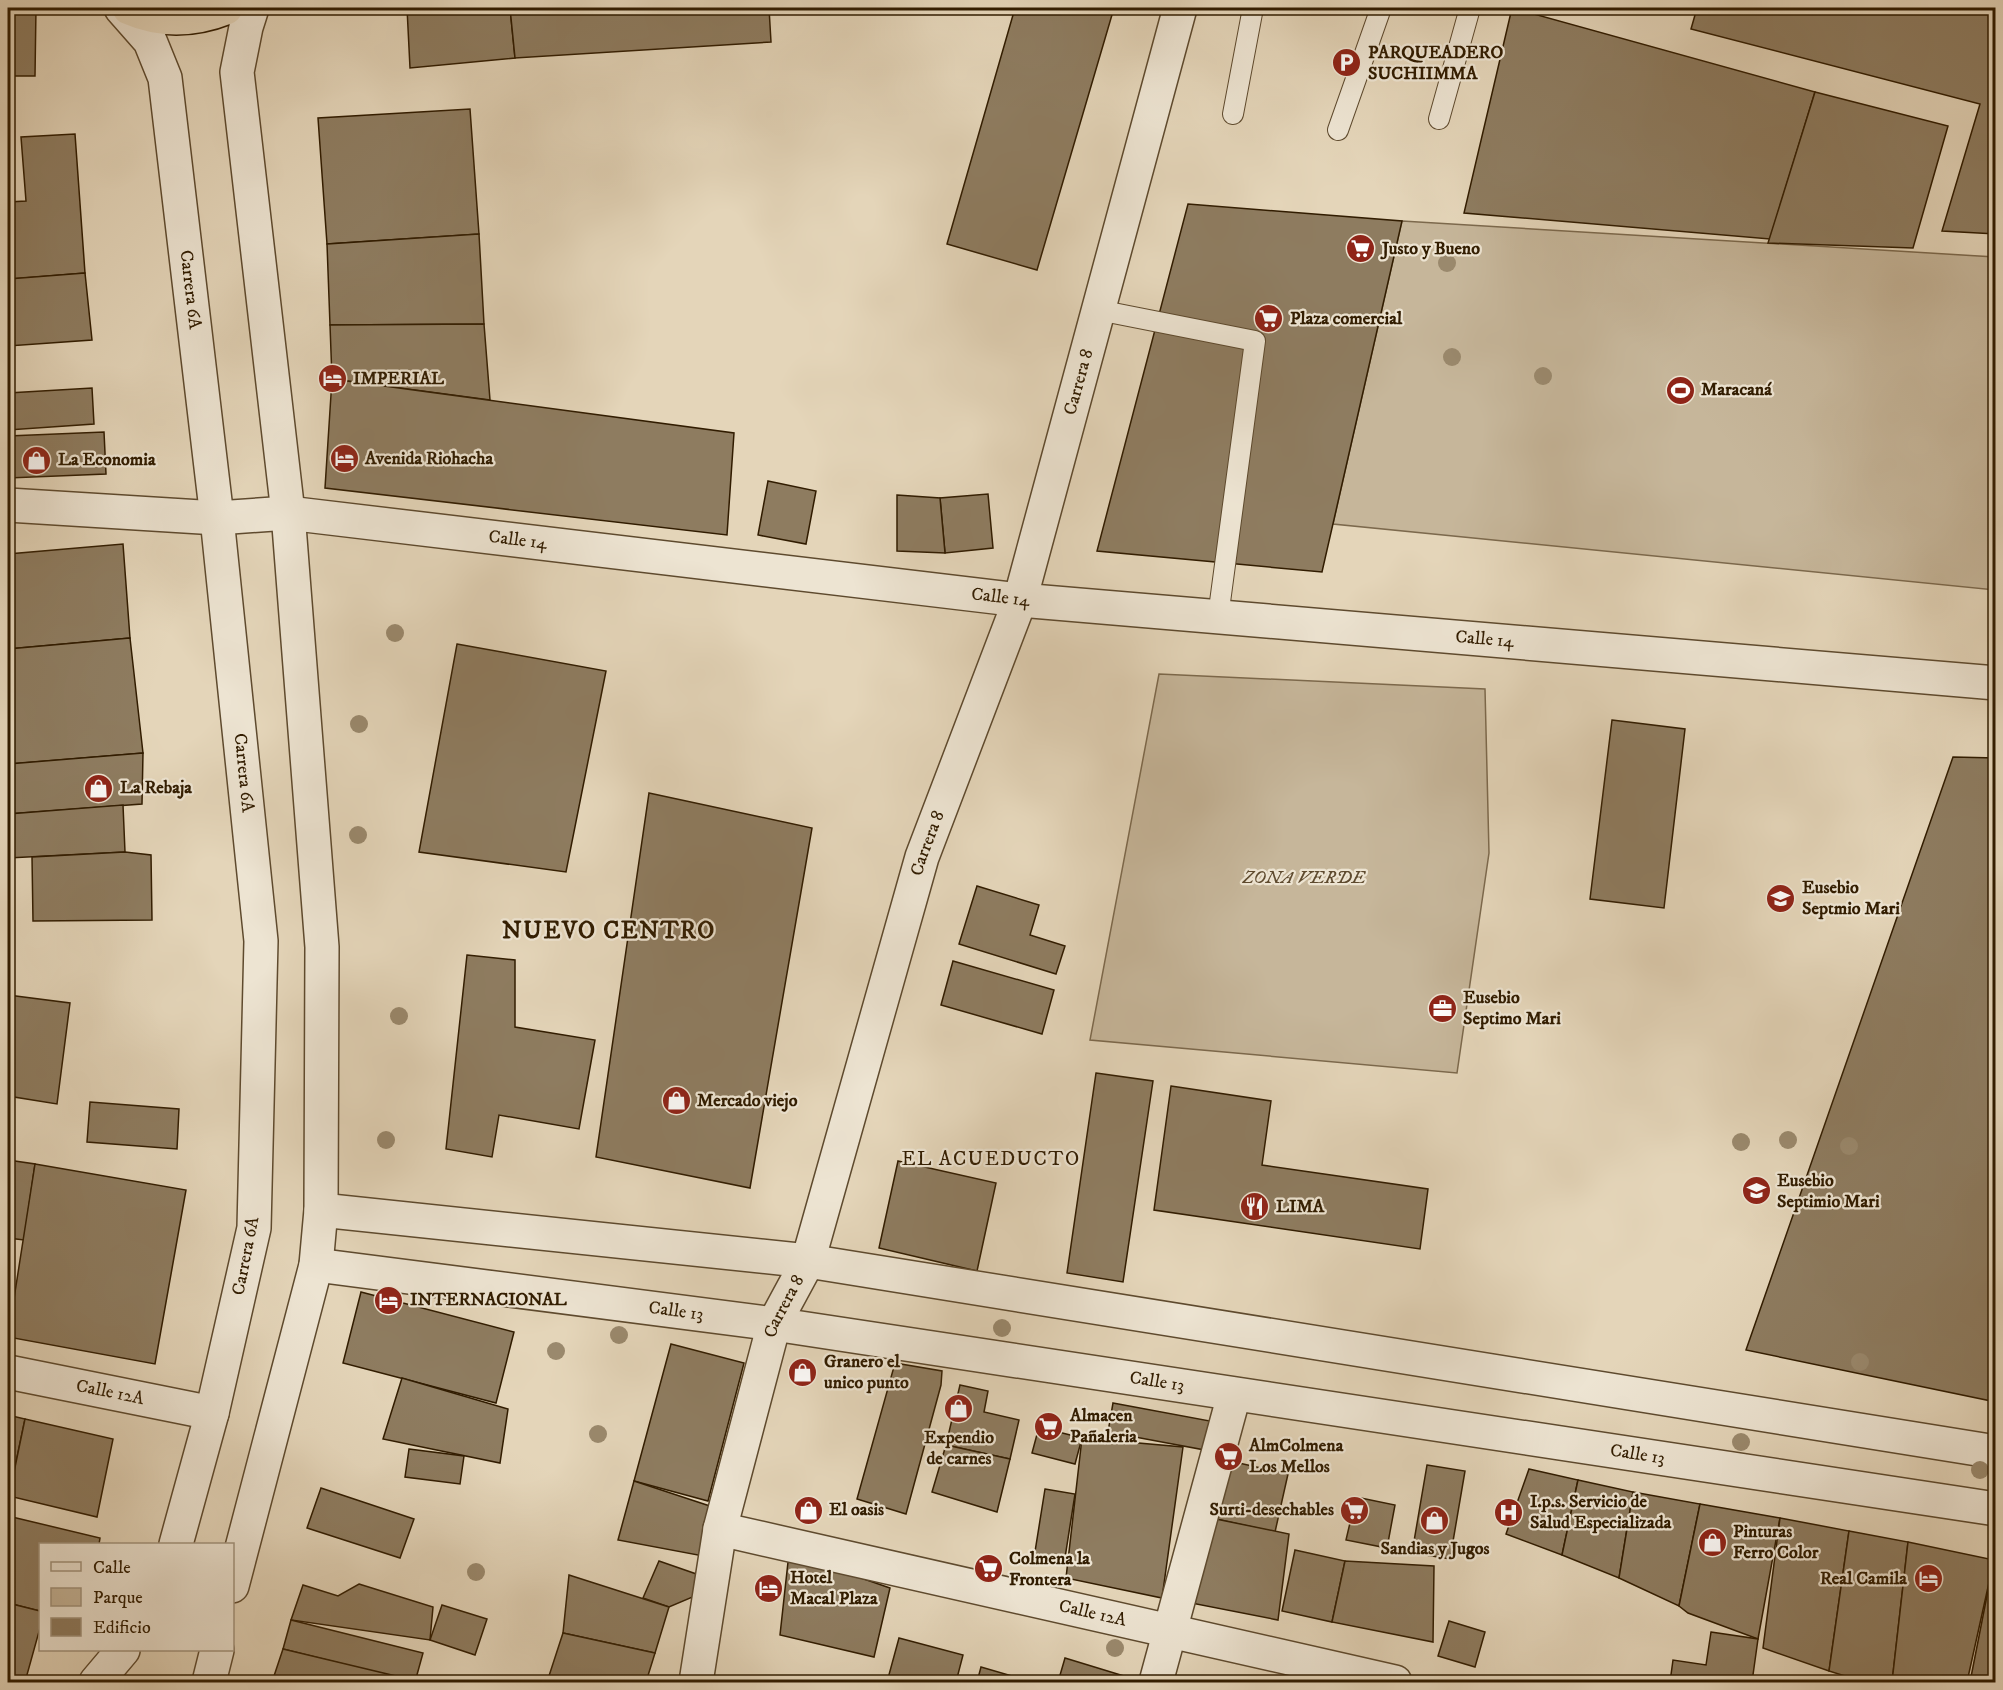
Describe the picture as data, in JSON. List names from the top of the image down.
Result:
{
  "streets": {
    "street": [
      "Carrera 6A",
      "Carrera 8",
      "Calle 14",
      "Calle 13",
      "Calle 12A"
    ]
  },
  "crossings": [
    ["Carrera 6A", "Calle 14"],
    ["Carrera 6A", "Calle 12A"],
    ["Carrera 8", "Calle 14"],
    ["Carrera 8", "Calle 13"],
    ["Carrera 8", "Calle 12A"]
  ],
  "districts": ["NUEVO CENTRO", "EL ACUEDUCTO"],
  "parks": ["ZONA VERDE"],
  "places": {
    "parking": ["PARQUEADERO SUCHIIMMA"],
    "supermarket": [
      "Justo y Bueno",
      "Plaza comercial",
      "Almacen Pañaleria",
      "AlmColmena Los Mellos",
      "Surti-desechables",
      "Colmena la Frontera"
    ],
    "hotel": [
      "IMPERIAL",
      "Avenida Riohacha",
      "INTERNACIONAL",
      "Real Camila",
      "Hotel Macal Plaza"
    ],
    "sports": ["Maracaná"],
    "shop": [
      "La Economia",
      "La Rebaja",
      "Mercado viejo",
      "Granero el unico punto",
      "Expendio de carnes",
      "El oasis",
      "Sandias y Jugos",
      "Pinturas Ferro Color"
    ],
    "school or university": ["Eusebio Septmio Mari", "Eusebio Septimio Mari"],
    "office": ["Eusebio Septimo Mari"],
    "restaurant": ["LIMA"],
    "hospital": ["I.p.s. Servicio de Salud Especializada"]
  },
  "legend": ["Calle", "Parque", "Edificio"]
}
